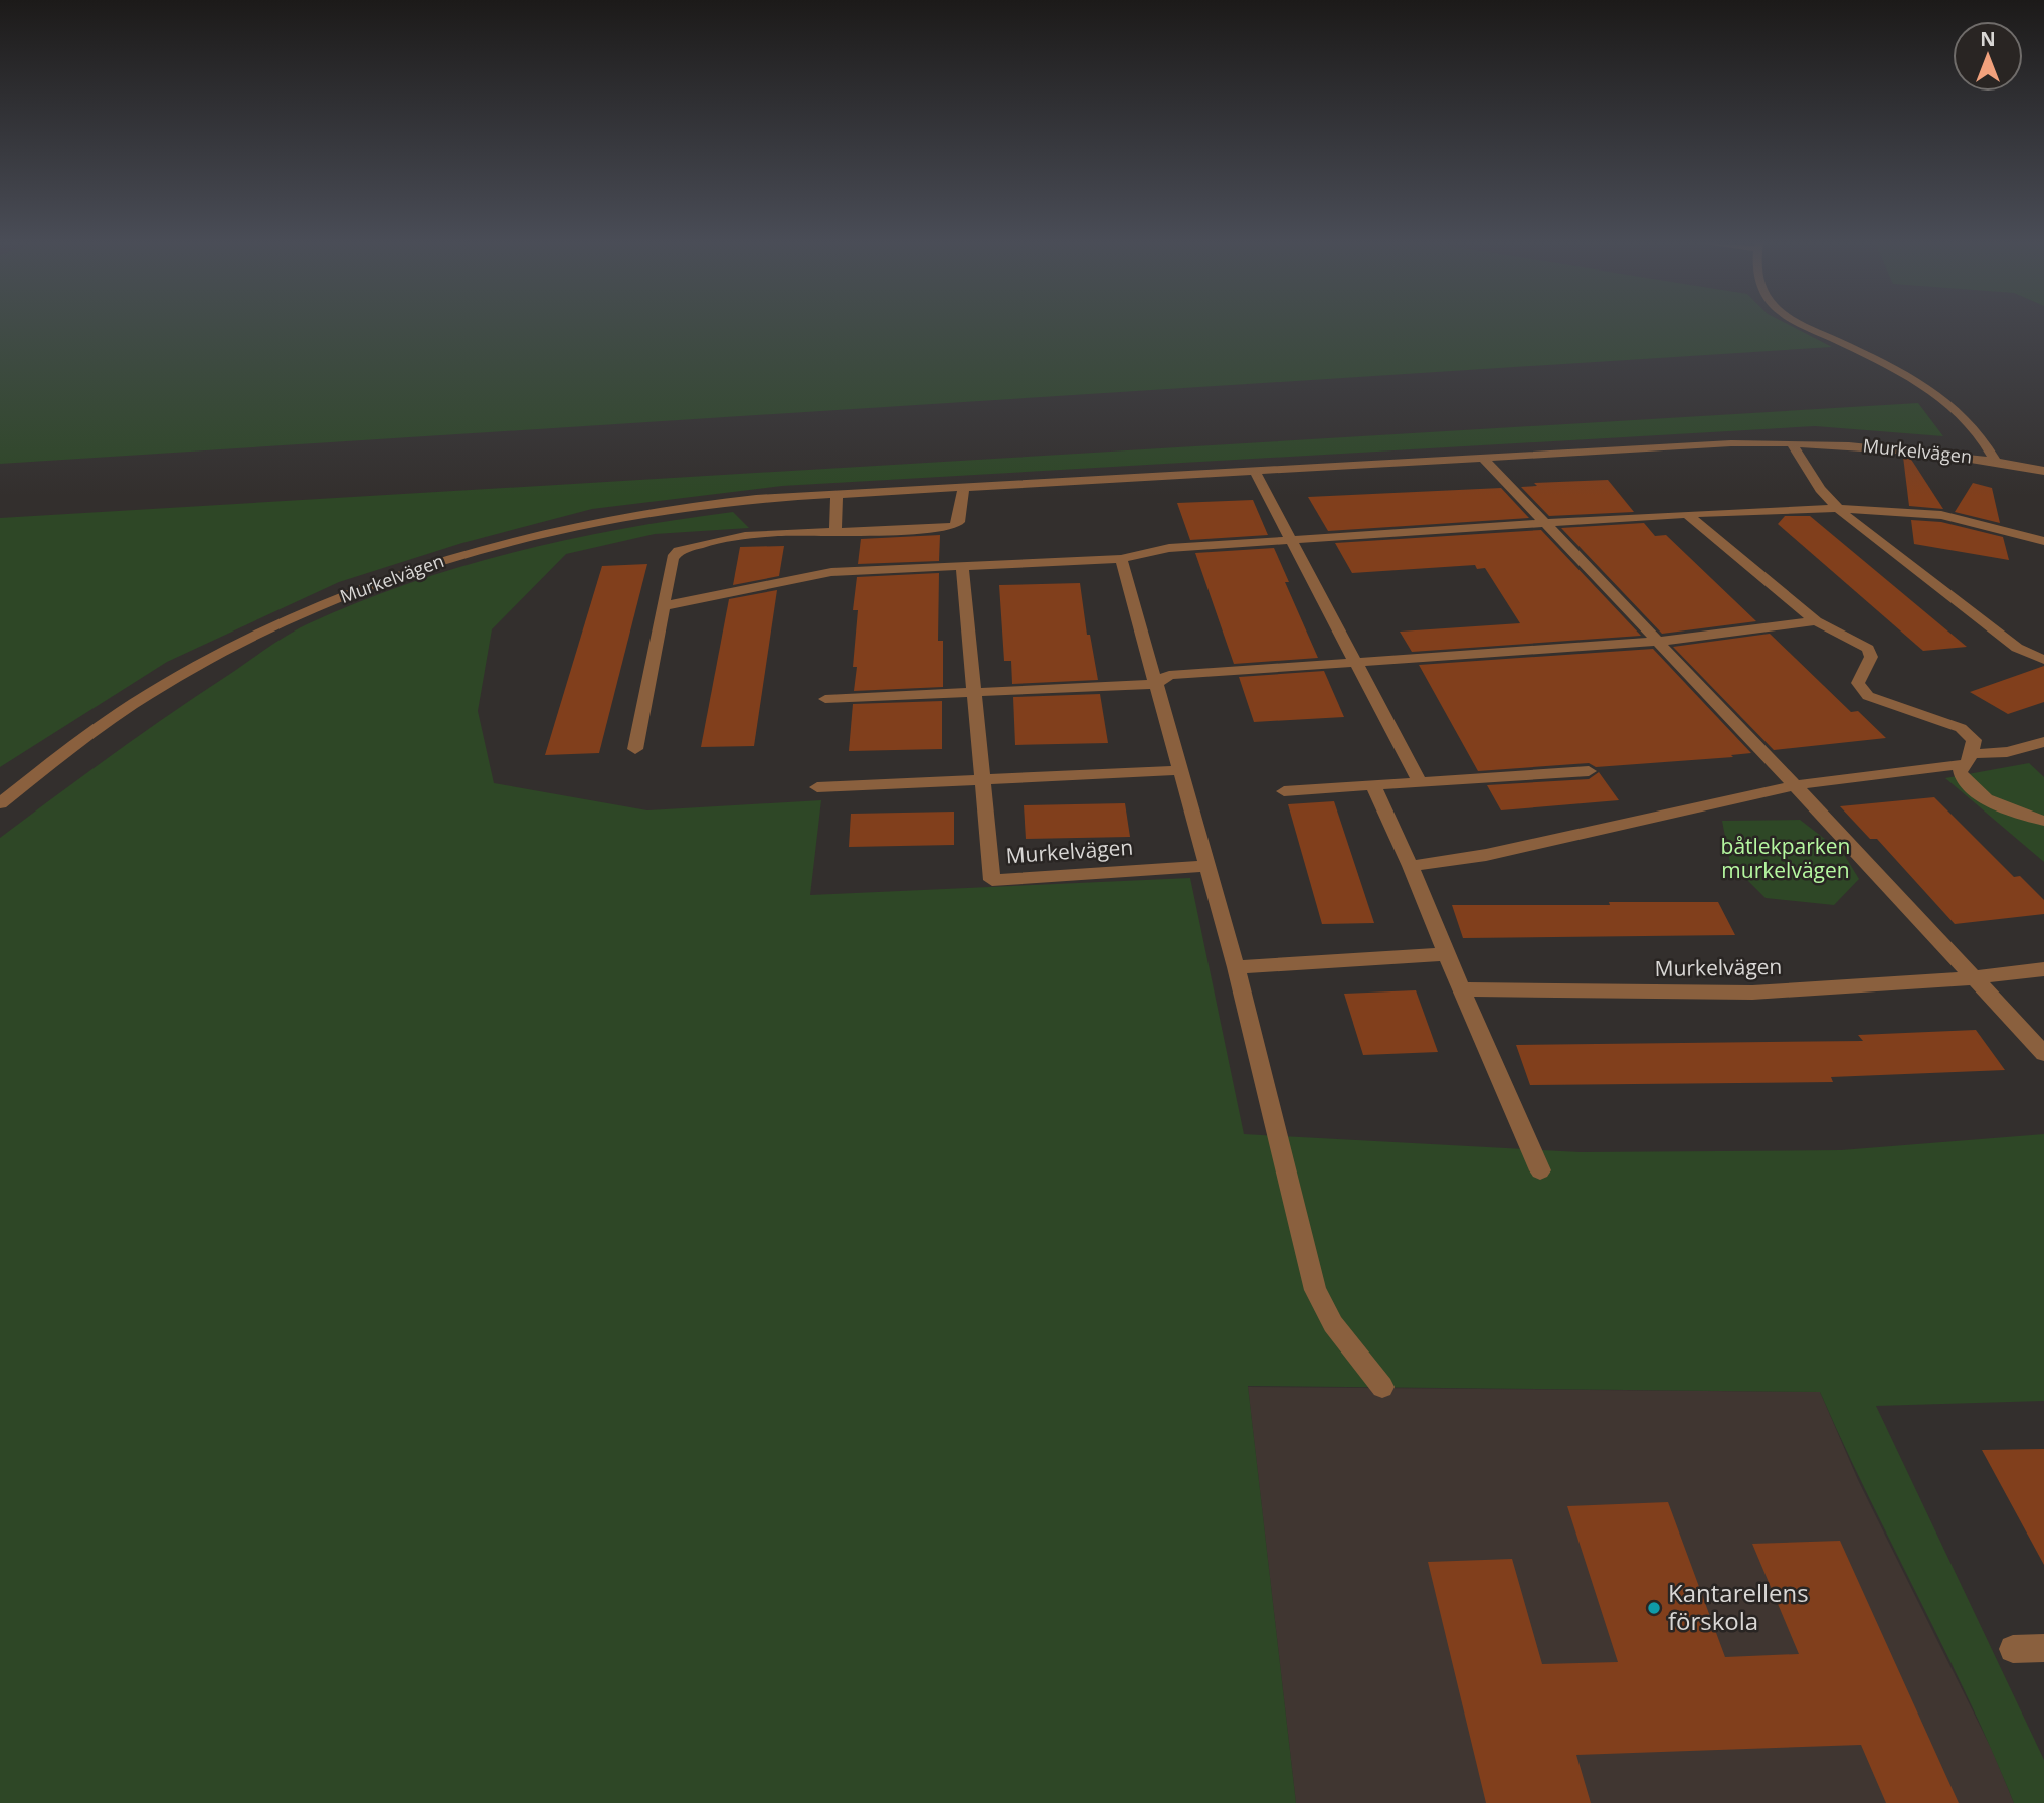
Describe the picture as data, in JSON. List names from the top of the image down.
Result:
{
  "streets": {
    "street": ["Murkelvägen"]
  },
  "parks": ["båtlekparken murkelvägen"],
  "places": ["Kantarellens förskola"],
  "north": "top"
}
